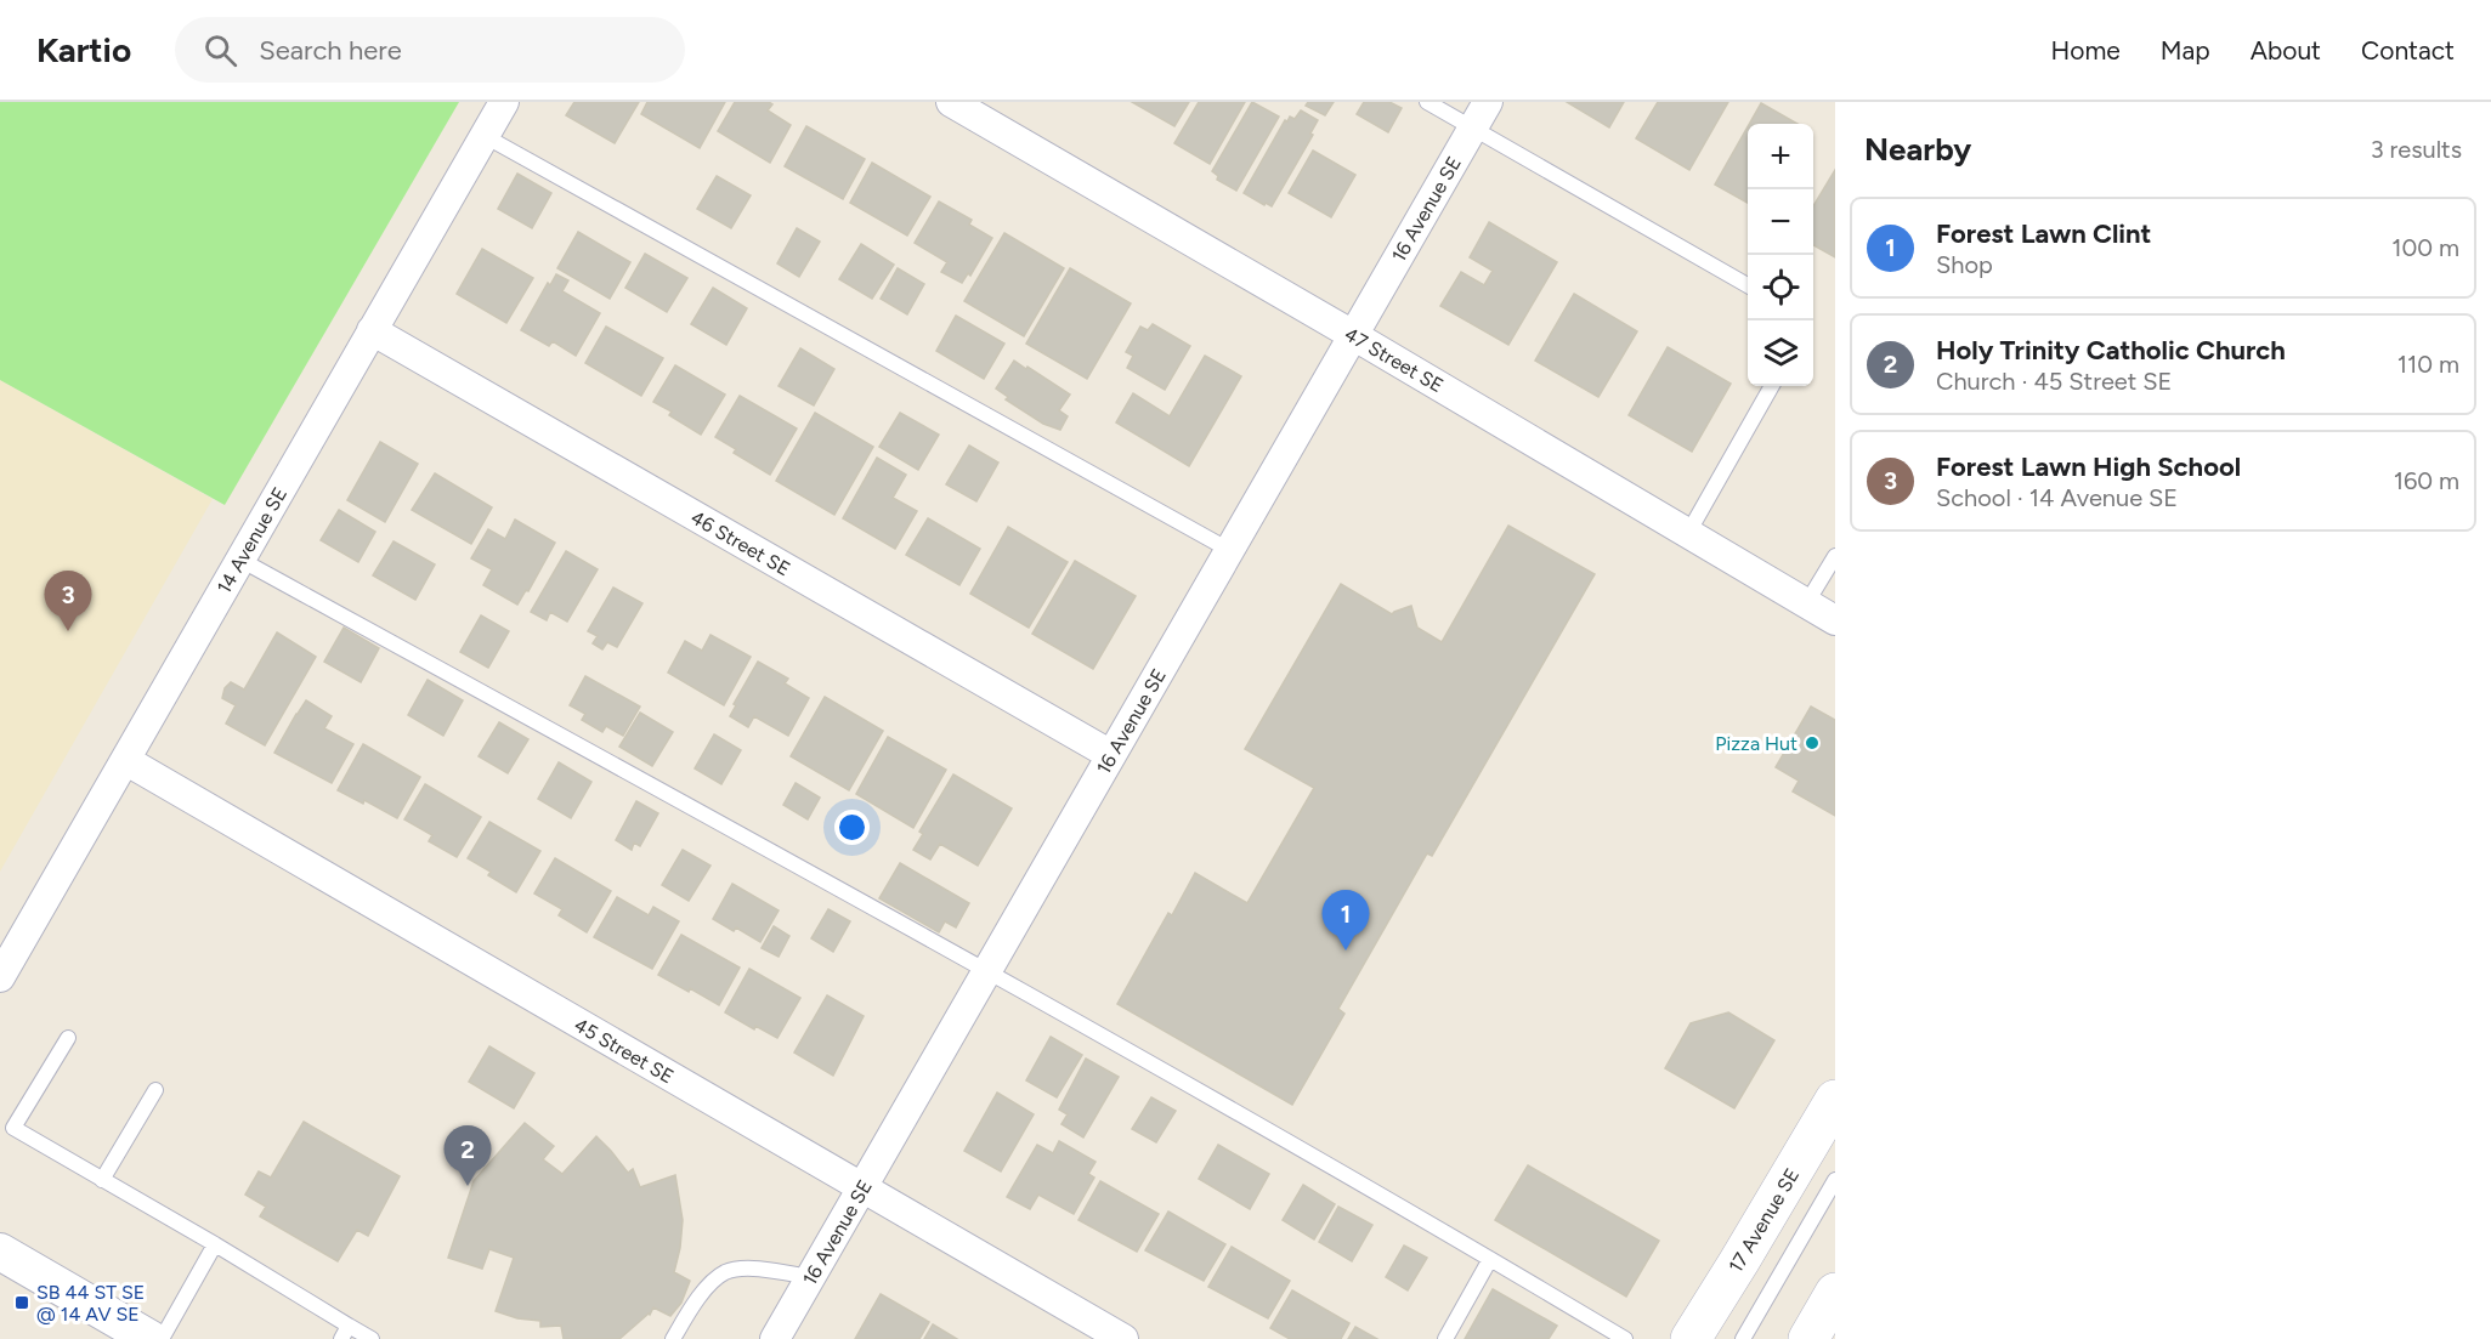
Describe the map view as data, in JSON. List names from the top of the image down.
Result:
{
  "streets": {
    "main road": ["17 Avenue SE"],
    "street": [
      "16 Avenue SE",
      "47 Street SE",
      "14 Avenue SE",
      "46 Street SE",
      "45 Street SE"
    ]
  },
  "crossings": [
    ["16 Avenue SE", "47 Street SE"],
    ["16 Avenue SE", "46 Street SE"],
    ["16 Avenue SE", "45 Street SE"],
    ["14 Avenue SE", "46 Street SE"],
    ["14 Avenue SE", "45 Street SE"]
  ],
  "places": {
    "other": ["Pizza Hut"],
    "transit": ["SB 44 ST SE @ 14 AV SE"]
  },
  "page": {
    "header": "Kartio",
    "search": "Search here",
    "nav": [
      "Home",
      "Map",
      "About",
      "Contact"
    ],
    "heading": ["Nearby", "3 results"],
    "map_buttons": ["+", "−"],
    "list": [
      {
        "mark": "1",
        "name": "Forest Lawn Clint",
        "note": "Shop",
        "value": "100 m"
      },
      {
        "mark": "2",
        "name": "Holy Trinity Catholic Church",
        "note": "Church · 45 Street SE",
        "value": "110 m"
      },
      {
        "mark": "3",
        "name": "Forest Lawn High School",
        "note": "School · 14 Avenue SE",
        "value": "160 m"
      }
    ],
    "pins": ["3", "1", "2"]
  }
}
